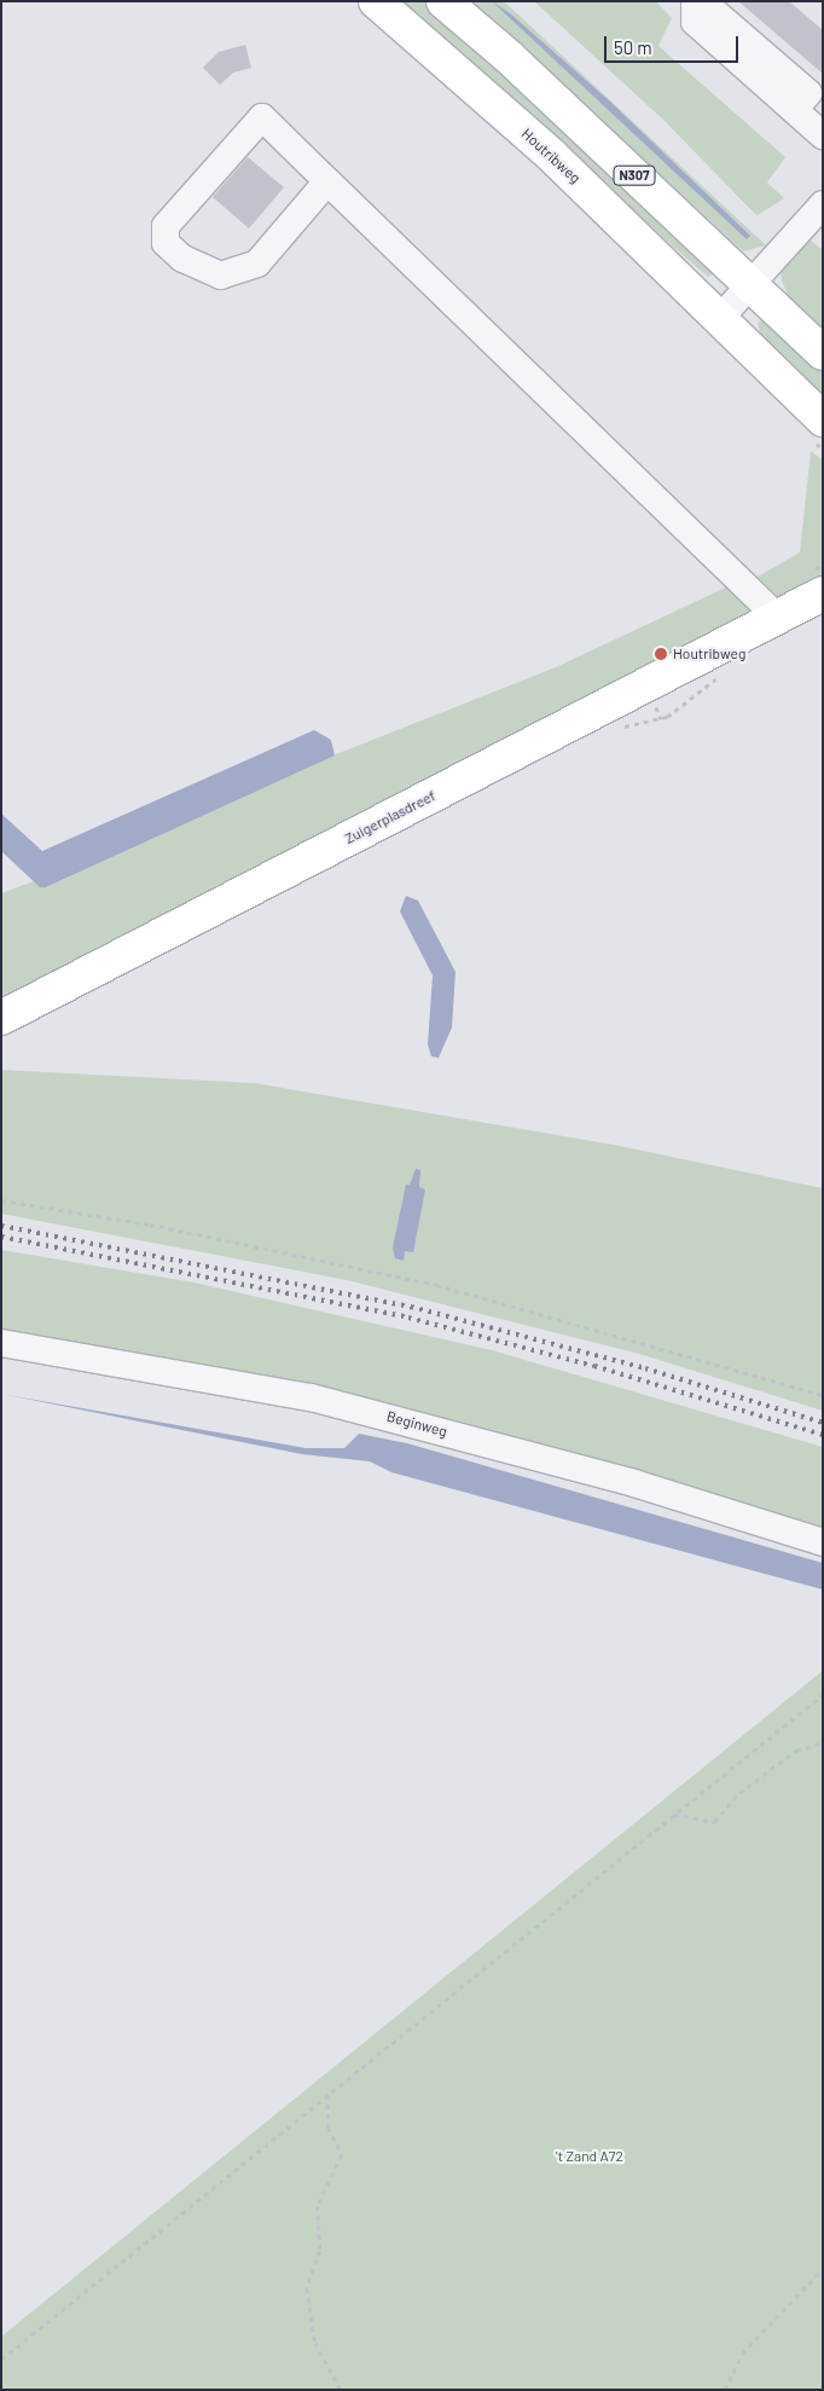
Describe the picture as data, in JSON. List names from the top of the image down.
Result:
{
  "streets": {
    "main road": ["Houtribweg", "N307", "Zuigerplasdreef"],
    "street": ["Beginweg"]
  },
  "parks": ["'t Zand A72"],
  "places": ["Houtribweg"],
  "scale_bar": "50 m"
}
